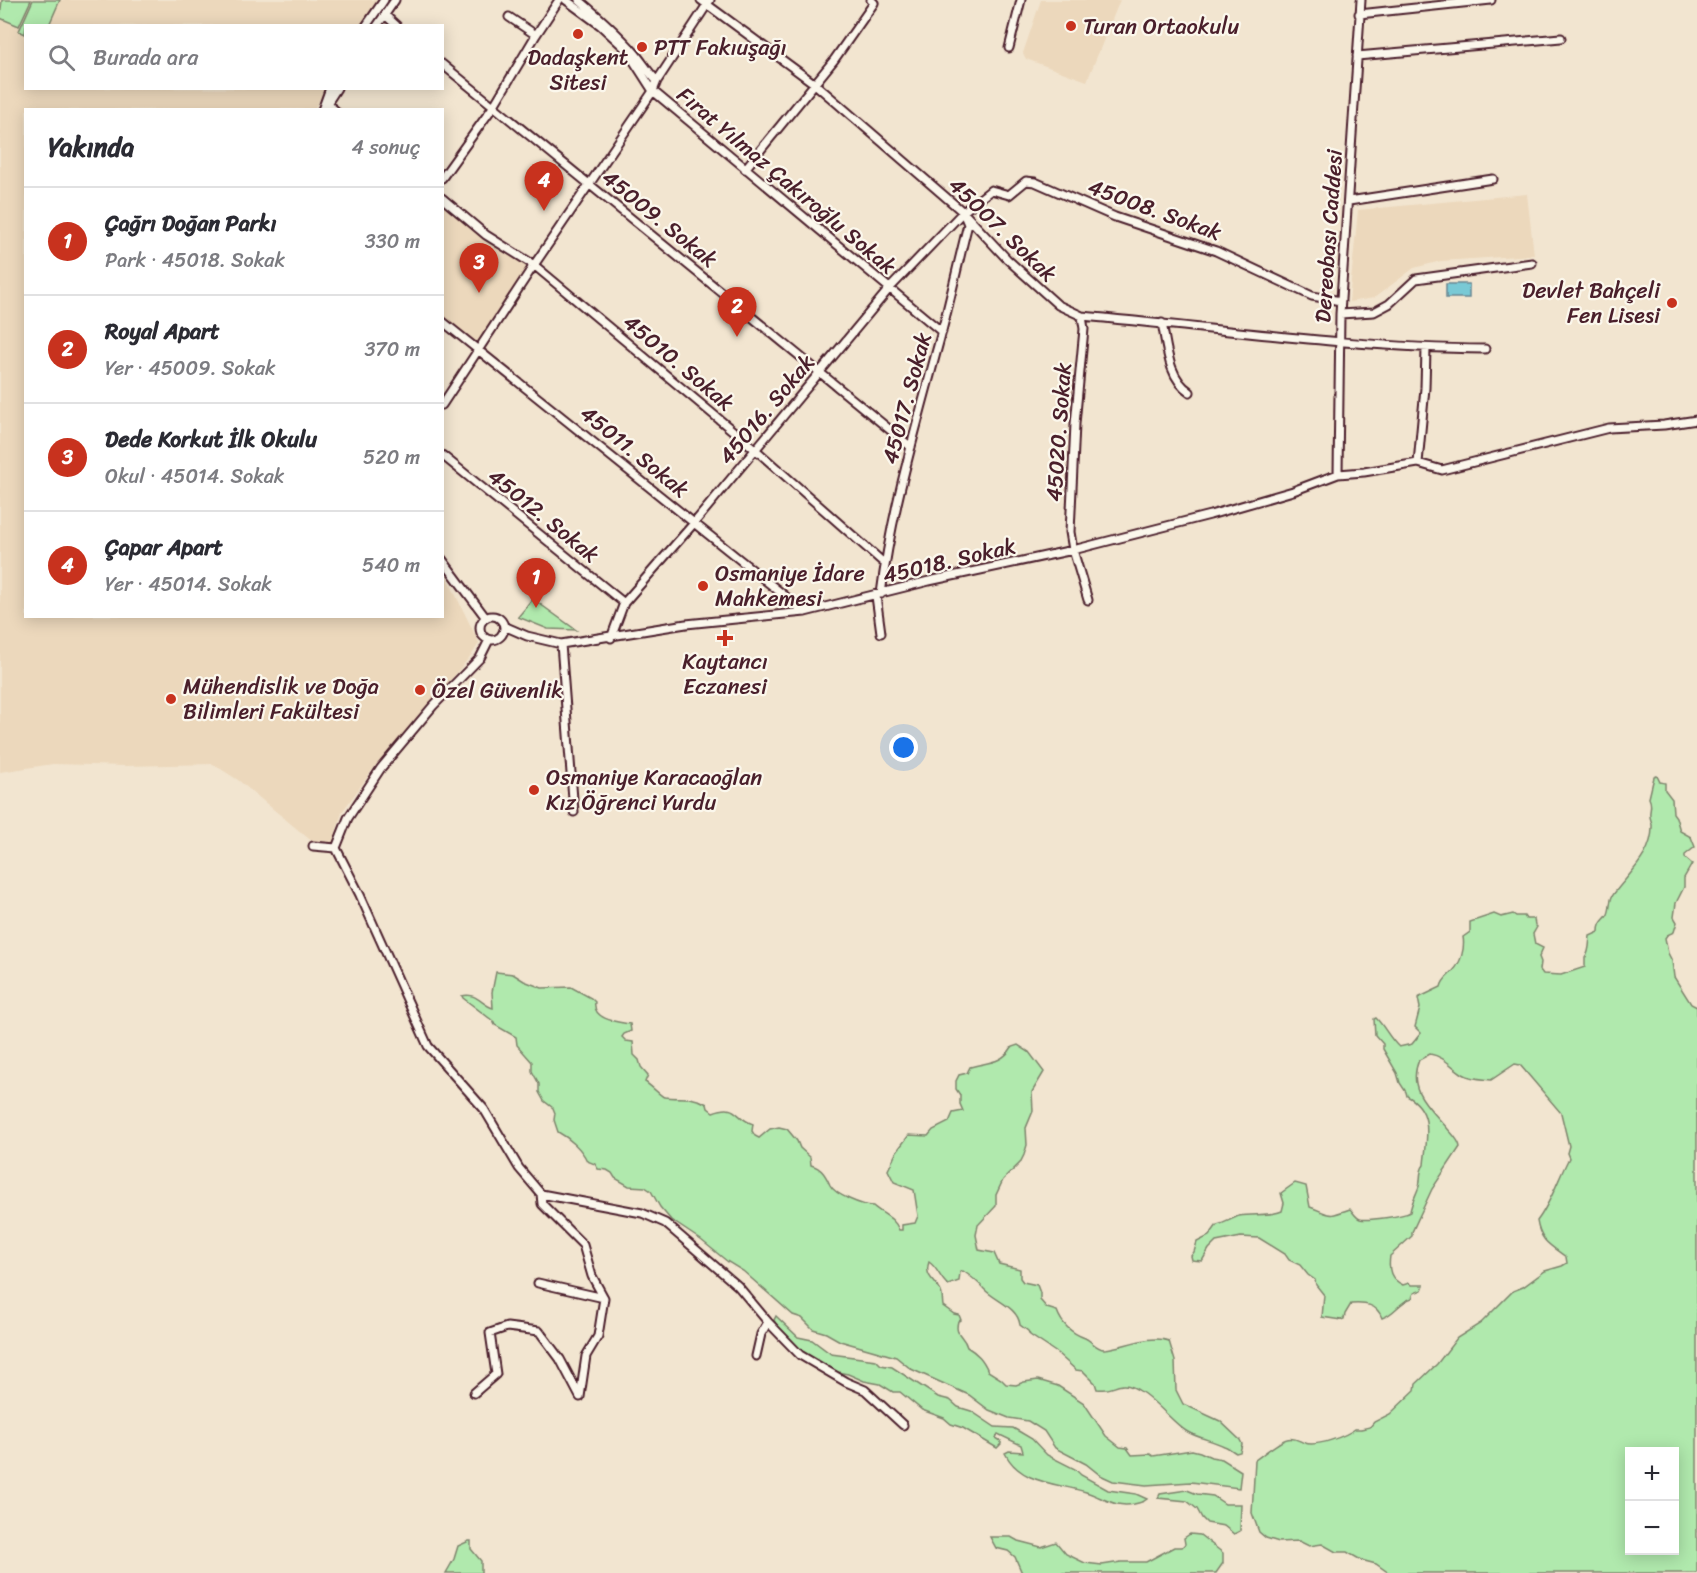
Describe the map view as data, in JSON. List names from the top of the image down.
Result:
{
  "streets": {
    "street": [
      "Fırat Yılmaz Çakıroğlu Sokak",
      "45008. Sokak",
      "45009. Sokak",
      "45007. Sokak",
      "Dereobası Caddesi",
      "45010. Sokak",
      "45017. Sokak",
      "45016. Sokak",
      "45020. Sokak",
      "45011. Sokak",
      "45012. Sokak",
      "45018. Sokak"
    ]
  },
  "crossings": [
    ["Fırat Yılmaz Çakıroğlu Sokak", "45017. Sokak"],
    ["Fırat Yılmaz Çakıroğlu Sokak", "45016. Sokak"],
    ["45008. Sokak", "45007. Sokak"],
    ["45008. Sokak", "Dereobası Caddesi"],
    ["45008. Sokak", "45017. Sokak"],
    ["45008. Sokak", "45016. Sokak"],
    ["45009. Sokak", "45017. Sokak"],
    ["45009. Sokak", "45016. Sokak"],
    ["45007. Sokak", "Dereobası Caddesi"],
    ["45007. Sokak", "45017. Sokak"],
    ["45007. Sokak", "45016. Sokak"],
    ["45007. Sokak", "45020. Sokak"],
    ["Dereobası Caddesi", "45018. Sokak"],
    ["45010. Sokak", "45017. Sokak"],
    ["45010. Sokak", "45016. Sokak"],
    ["45017. Sokak", "45016. Sokak"],
    ["45017. Sokak", "45018. Sokak"],
    ["45016. Sokak", "45011. Sokak"],
    ["45016. Sokak", "45012. Sokak"],
    ["45016. Sokak", "45018. Sokak"],
    ["45020. Sokak", "45018. Sokak"],
    ["45011. Sokak", "45018. Sokak"]
  ],
  "places": {
    "other": [
      "Turan Ortaokulu",
      "Dadaşkent Sitesi",
      "PTT Fakıuşağı",
      "Devlet Bahçeli Fen Lisesi",
      "Osmaniye İdare Mahkemesi",
      "Özel Güvenlik",
      "Mühendislik ve Doğa Bilimleri Fakültesi",
      "Osmaniye Karacaoğlan Kız Öğrenci Yurdu"
    ],
    "health": ["Kaytancı Eczanesi"]
  },
  "page": {
    "search": "Burada ara",
    "heading": ["Yakında", "4 sonuç"],
    "pins": [
      "4",
      "3",
      "2",
      "1"
    ],
    "list": [
      {
        "mark": "1",
        "name": "Çağrı Doğan Parkı",
        "note": "Park · 45018. Sokak",
        "value": "330 m"
      },
      {
        "mark": "2",
        "name": "Royal Apart",
        "note": "Yer · 45009. Sokak",
        "value": "370 m"
      },
      {
        "mark": "3",
        "name": "Dede Korkut İlk Okulu",
        "note": "Okul · 45014. Sokak",
        "value": "520 m"
      },
      {
        "mark": "4",
        "name": "Çapar Apart",
        "note": "Yer · 45014. Sokak",
        "value": "540 m"
      }
    ],
    "map_buttons": ["+", "−"]
  }
}
